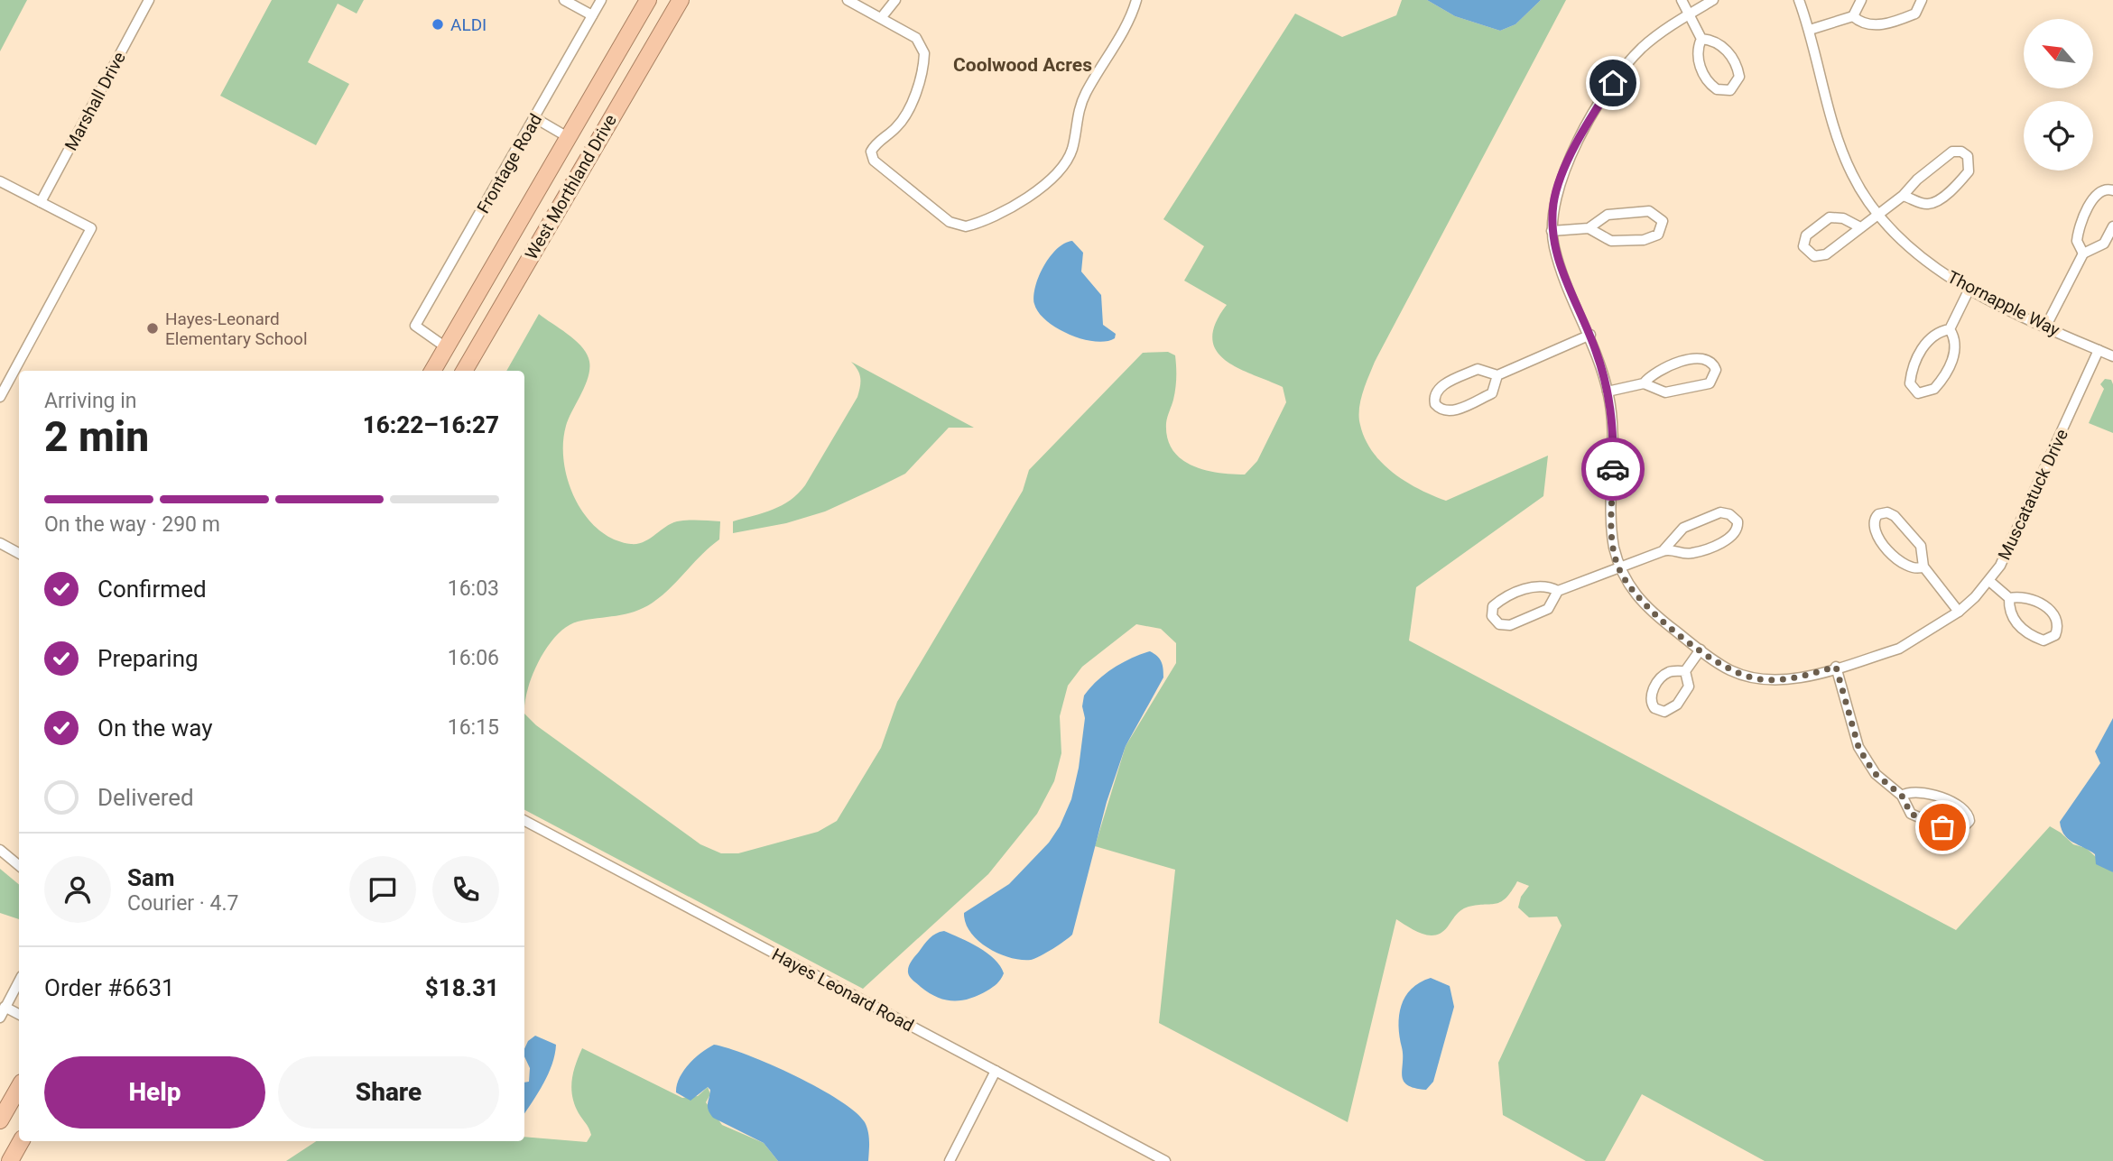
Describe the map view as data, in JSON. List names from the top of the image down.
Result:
{
  "streets": {
    "highway": ["West Morthland Drive"],
    "street": [
      "Marshall Drive",
      "Frontage Road",
      "Thornapple Way",
      "Muscatatuck Drive",
      "Hayes Leonard Road"
    ]
  },
  "crossings": [
    ["Frontage Road", "West Morthland Drive"],
    ["Thornapple Way", "Muscatatuck Drive"]
  ],
  "districts": ["Coolwood Acres"],
  "places": ["ALDI", "Hayes-Leonard Elementary School"],
  "north": "top left",
  "page": {
    "heading": ["2 min", "Arriving in", "16:22–16:27"],
    "panel": [
      "Sam",
      "Courier · 4.7",
      "Order #6631",
      "$18.31"
    ],
    "bar": "On the way · 290 m",
    "list": [
      ["Confirmed", "16:03"],
      ["Preparing", "16:06"],
      ["On the way", "16:15"],
      "Delivered"
    ],
    "buttons": ["Help", "Share"]
  }
}
